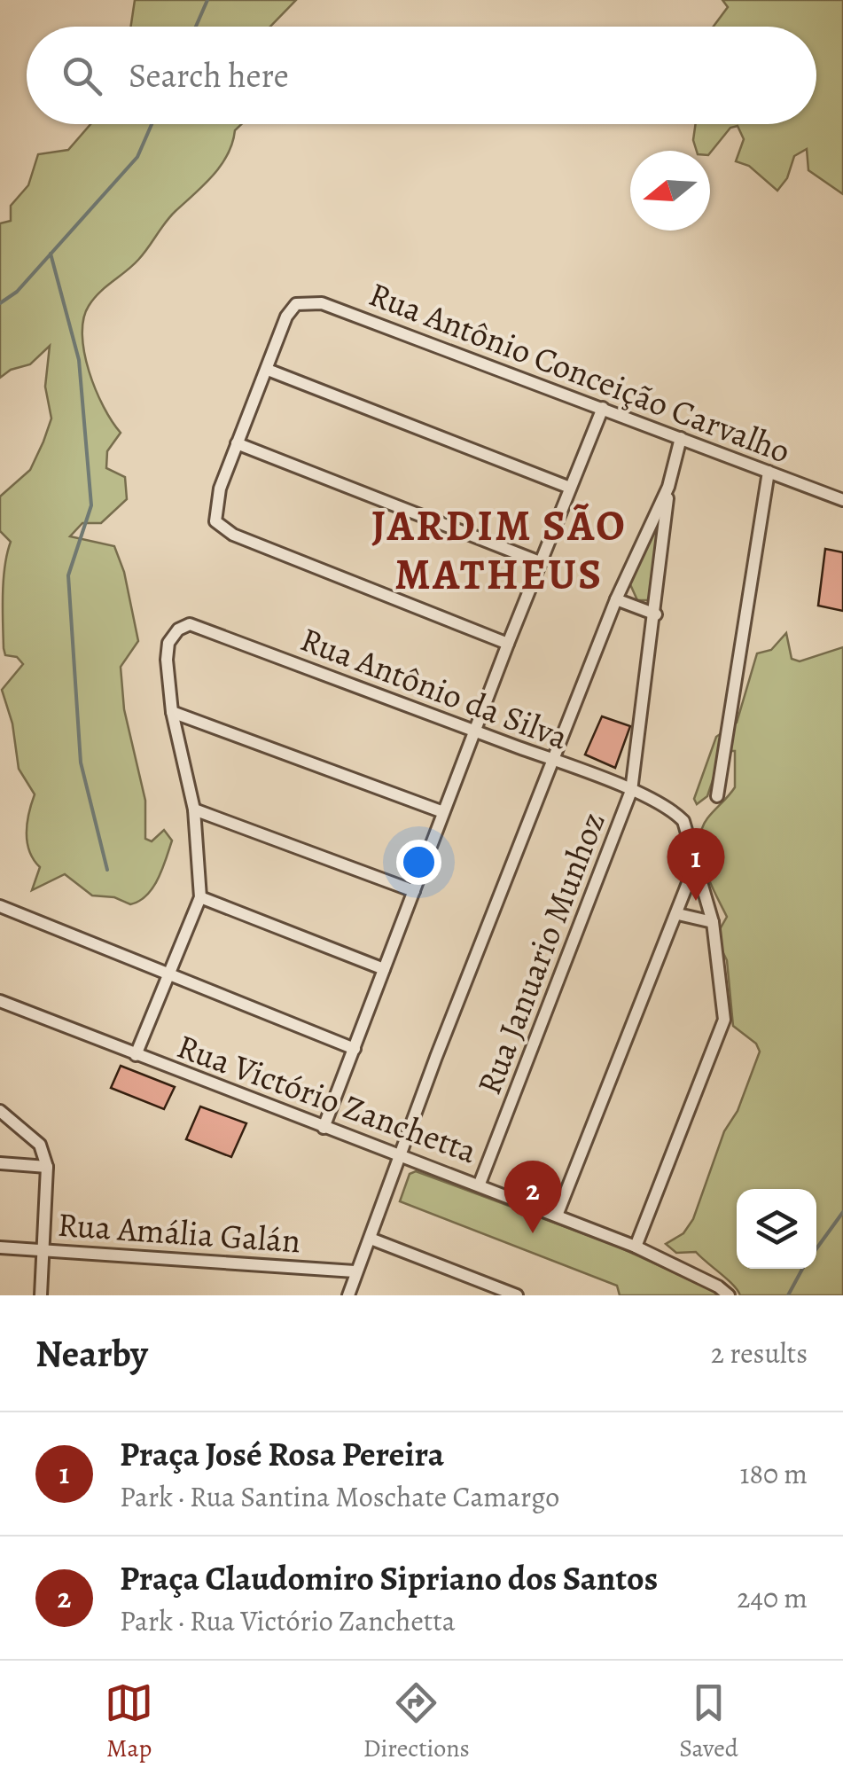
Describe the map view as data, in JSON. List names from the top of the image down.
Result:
{
  "streets": {
    "street": [
      "Rua Antônio Conceição Carvalho",
      "Rua Antônio da Silva",
      "Rua Januario Munhoz",
      "Rua Victório Zanchetta",
      "Rua Amália Galán"
    ]
  },
  "crossings": [
    ["Rua Antônio da Silva", "Rua Januario Munhoz"],
    ["Rua Januario Munhoz", "Rua Victório Zanchetta"]
  ],
  "districts": ["JARDIM SÃO MATHEUS"],
  "north": "left",
  "page": {
    "search": "Search here",
    "pins": ["1", "2"],
    "heading": ["Nearby", "2 results"],
    "list": [
      {
        "mark": "1",
        "name": "Praça José Rosa Pereira",
        "note": "Park · Rua Santina Moschate Camargo",
        "value": "180 m"
      },
      {
        "mark": "2",
        "name": "Praça Claudomiro Sipriano dos Santos",
        "note": "Park · Rua Victório Zanchetta",
        "value": "240 m"
      }
    ],
    "nav": ["Map", "Directions", "Saved"]
  }
}
